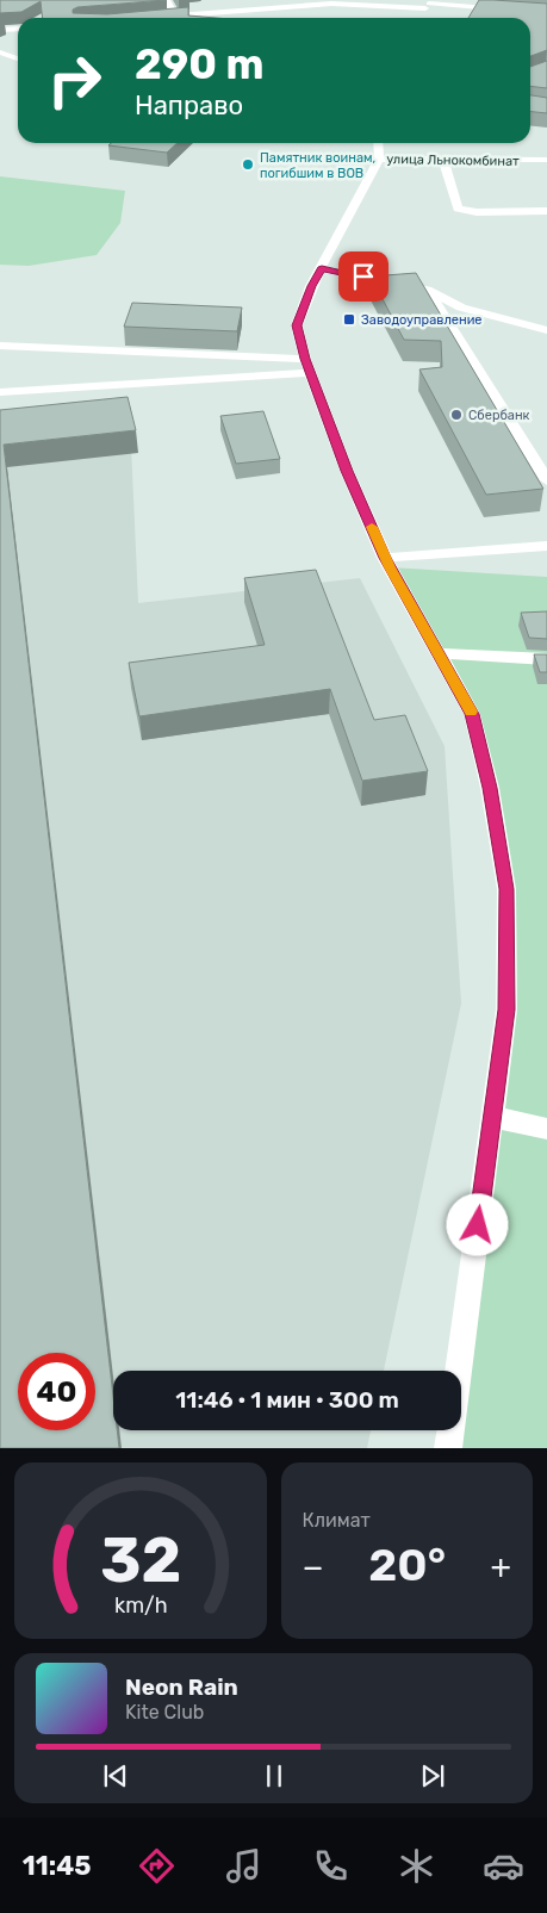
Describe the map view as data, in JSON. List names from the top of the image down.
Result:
{
  "streets": {
    "street": ["улица Льнокомбинат"]
  },
  "places": {
    "other": ["Памятник воинам, погибшим в ВОВ", "Сбербанк"],
    "transit": ["Заводоуправление"]
  },
  "page": {
    "turn": ["290 m", "Направо"],
    "limit": "40",
    "trip": "11:46 · 1 мин · 300 m",
    "tile": "Климат",
    "heat": ["−", "20°", "+"],
    "song": ["Neon Rain", "Kite Club"],
    "tabs": "11:45",
    "gauge": ["32", "km/h"]
  }
}
